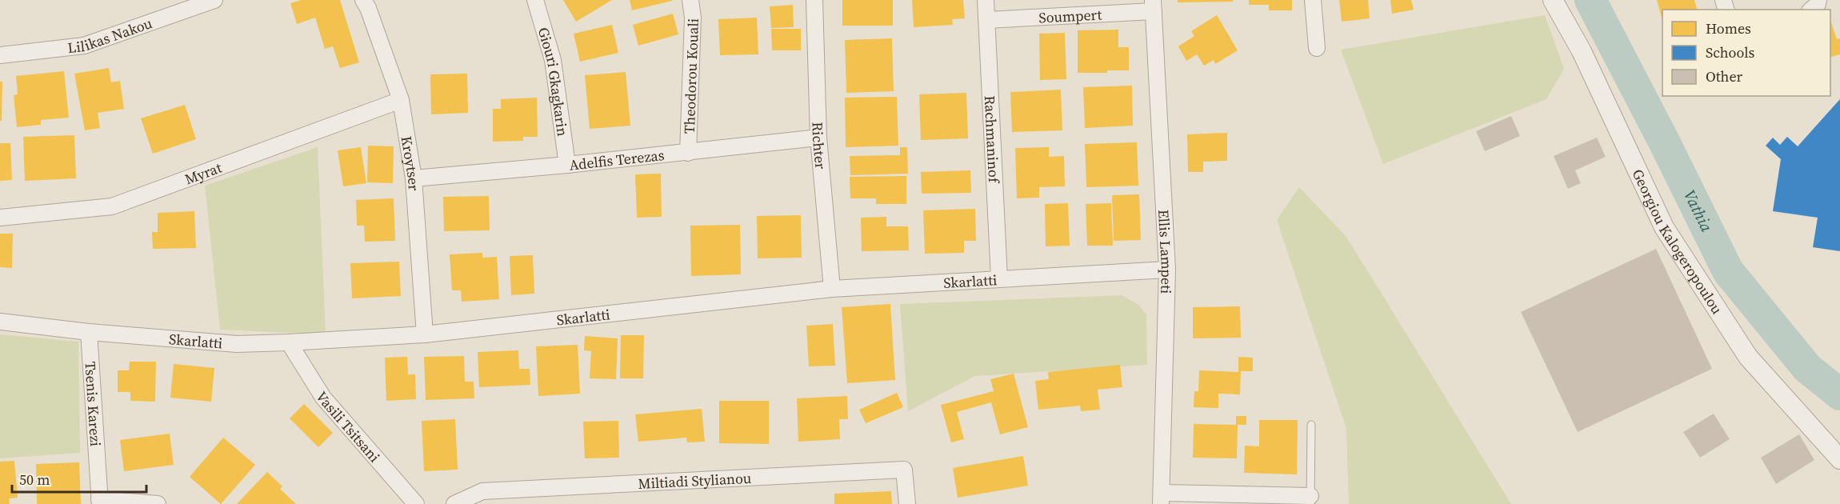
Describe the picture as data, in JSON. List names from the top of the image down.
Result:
{
  "streets": {
    "street": [
      "Soumpert",
      "Lilikas Nakou",
      "Theodorou Kouali",
      "Giouri Gkagkarin",
      "Rachmaninof",
      "Richter",
      "Adelfis Terezas",
      "Kroytser",
      "Myrat",
      "Georgiou Kalogeropoulou",
      "Ellis Lampeti",
      "Skarlatti",
      "Tsenis Karezi",
      "Vasili Tsitsani",
      "Miltiadi Stylianou"
    ]
  },
  "crossings": [
    ["Soumpert", "Rachmaninof"],
    ["Soumpert", "Ellis Lampeti"],
    ["Theodorou Kouali", "Adelfis Terezas"],
    ["Giouri Gkagkarin", "Adelfis Terezas"],
    ["Rachmaninof", "Skarlatti"],
    ["Richter", "Adelfis Terezas"],
    ["Richter", "Skarlatti"],
    ["Adelfis Terezas", "Kroytser"],
    ["Kroytser", "Myrat"],
    ["Kroytser", "Skarlatti"],
    ["Ellis Lampeti", "Skarlatti"],
    ["Skarlatti", "Tsenis Karezi"],
    ["Skarlatti", "Vasili Tsitsani"]
  ],
  "water": ["Vathia"],
  "legend": ["Homes", "Schools", "Other"],
  "scale_bar": "50 m"
}
